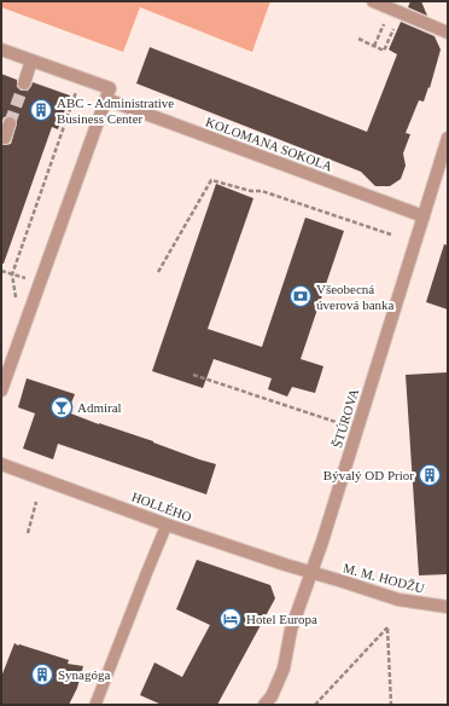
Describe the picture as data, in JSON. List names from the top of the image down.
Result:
{
  "streets": {
    "street": [
      "KOLOMANA SOKOLA",
      "ŠTÚROVA",
      "HOLLÉHO",
      "M. M. HODŽU"
    ]
  },
  "crossings": [
    ["KOLOMANA SOKOLA", "ŠTÚROVA"],
    ["ŠTÚROVA", "HOLLÉHO"],
    ["ŠTÚROVA", "M. M. HODŽU"],
    ["HOLLÉHO", "M. M. HODŽU"]
  ],
  "places": {
    "building": ["ABC - Administrative Business Center", "Bývalý OD Prior", "Synagóga"],
    "bank": ["Všeobecná úverová banka"],
    "bar": ["Admiral"],
    "hotel": ["Hotel Europa"]
  }
}
